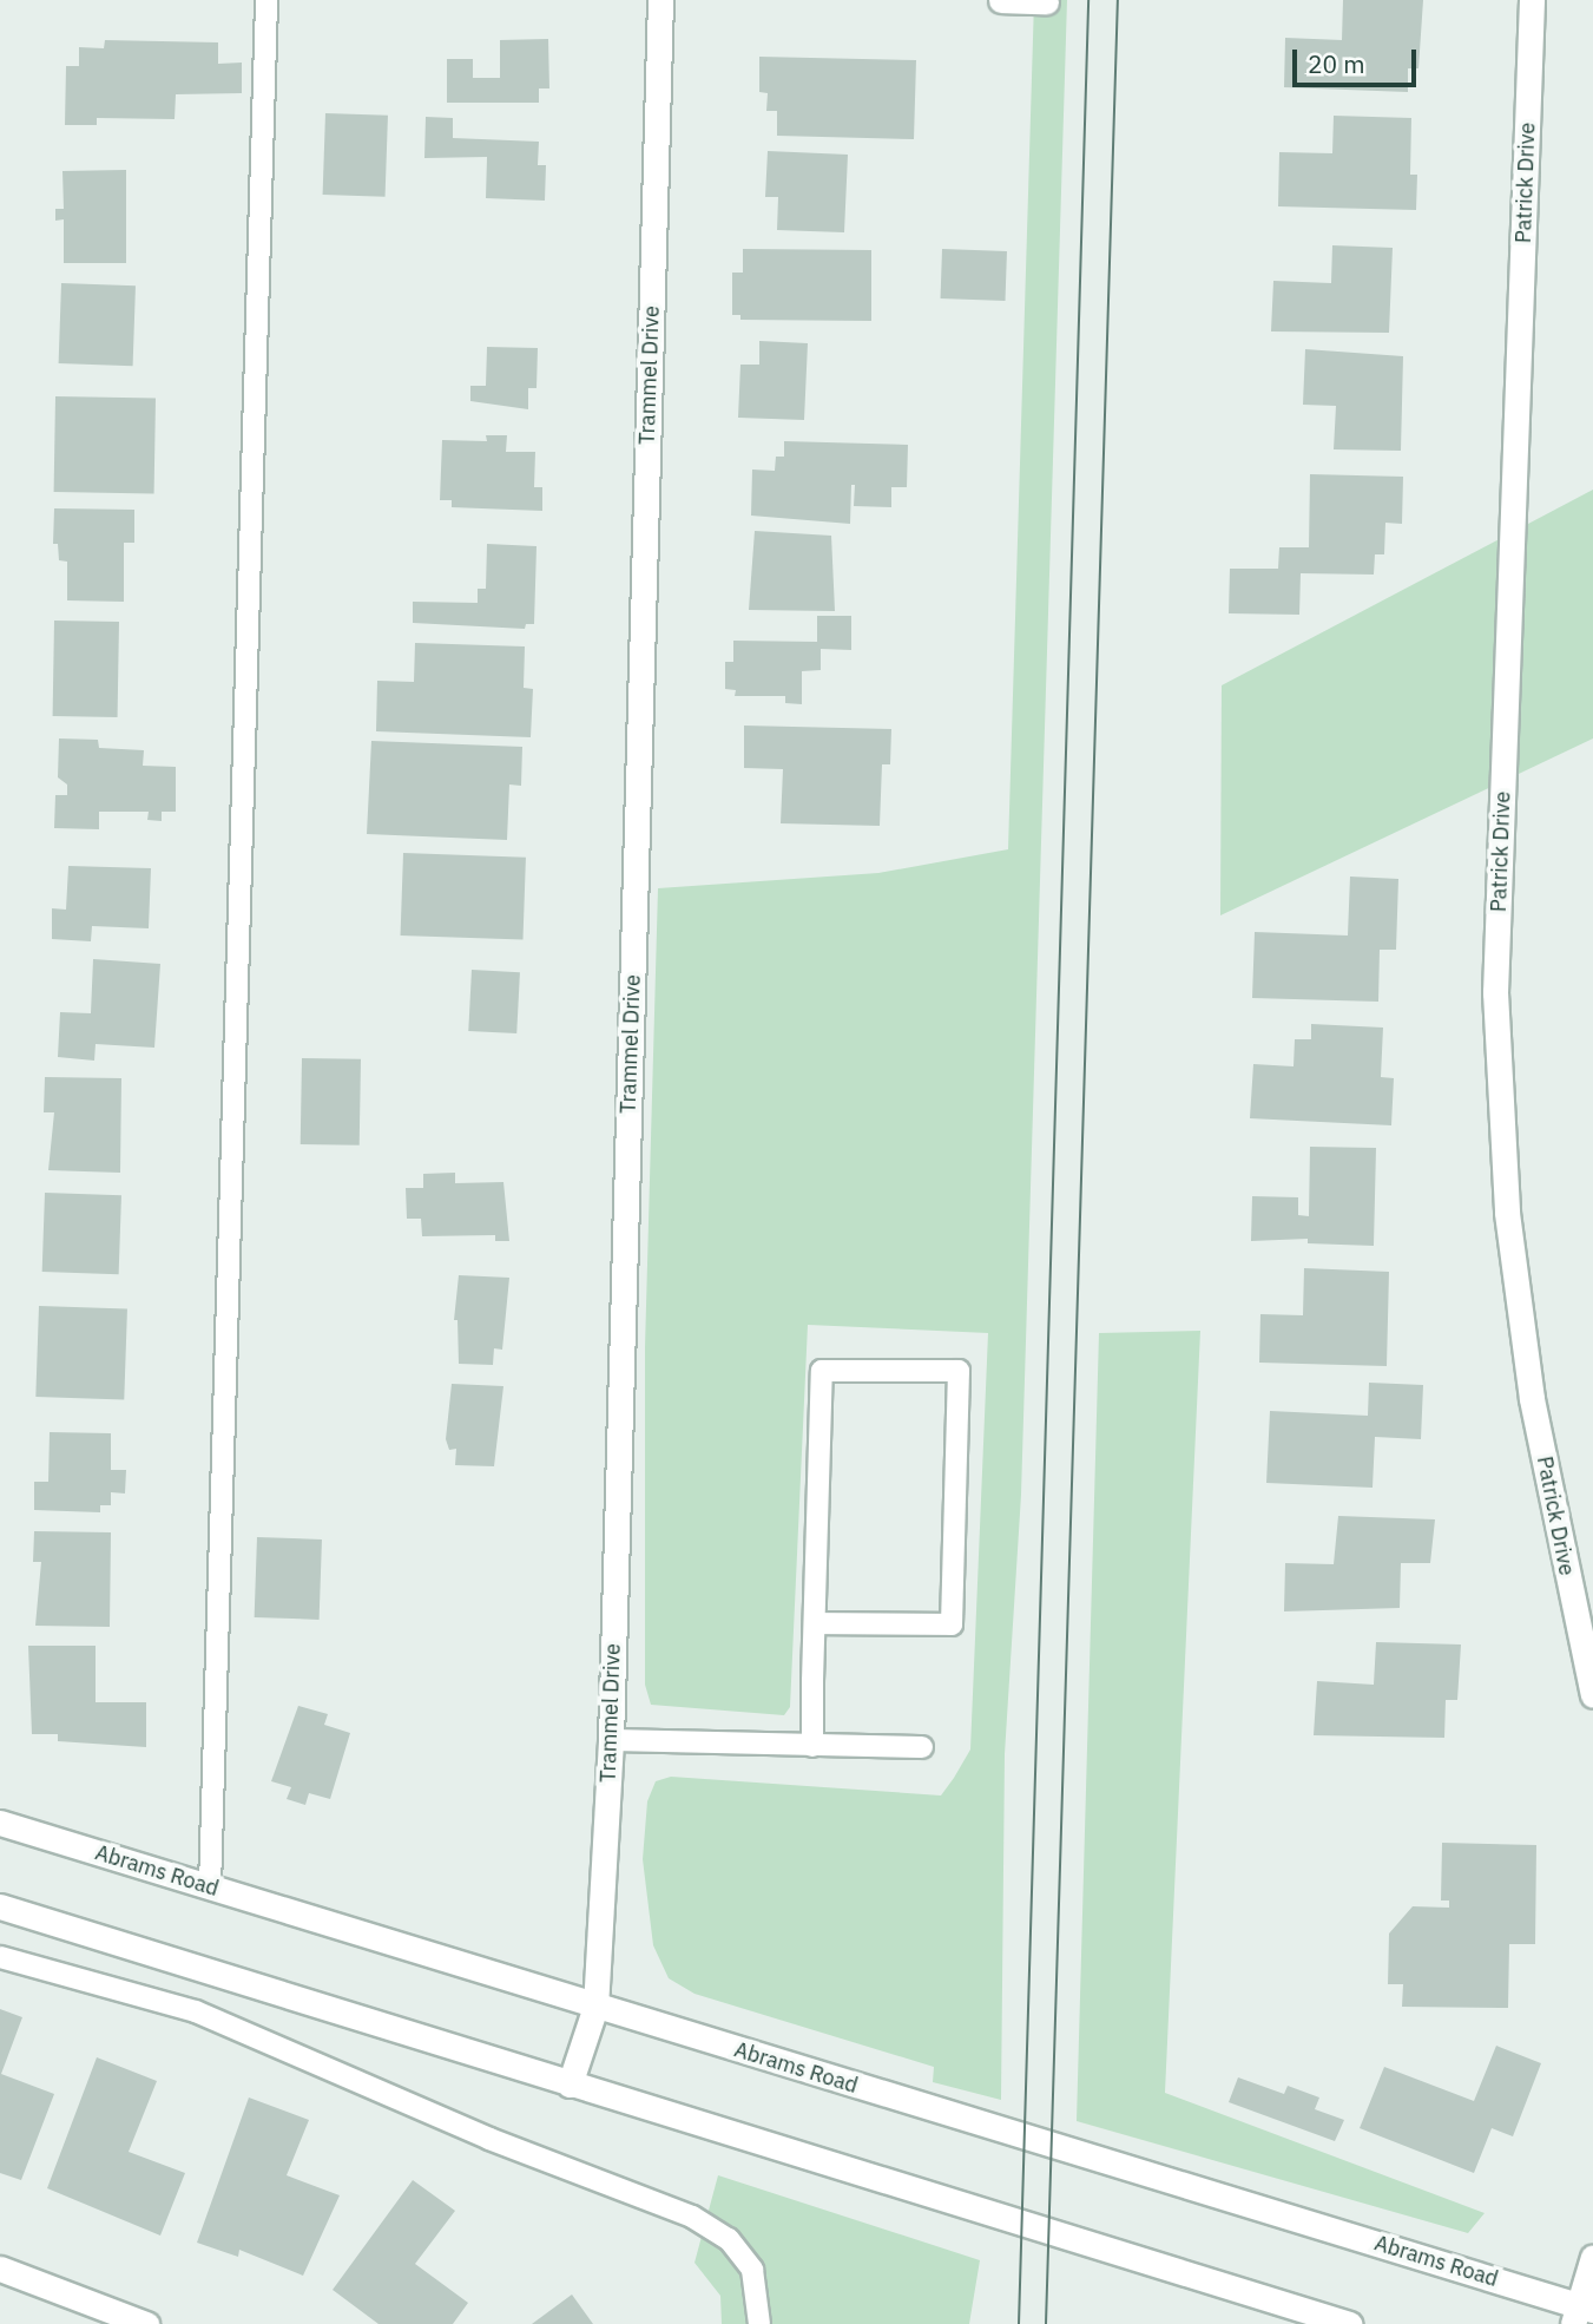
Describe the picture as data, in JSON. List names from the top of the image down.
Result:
{
  "streets": {
    "street": ["Patrick Drive", "Trammel Drive", "Abrams Road"]
  },
  "crossings": [
    ["Trammel Drive", "Abrams Road"]
  ],
  "scale_bar": "20 m"
}
